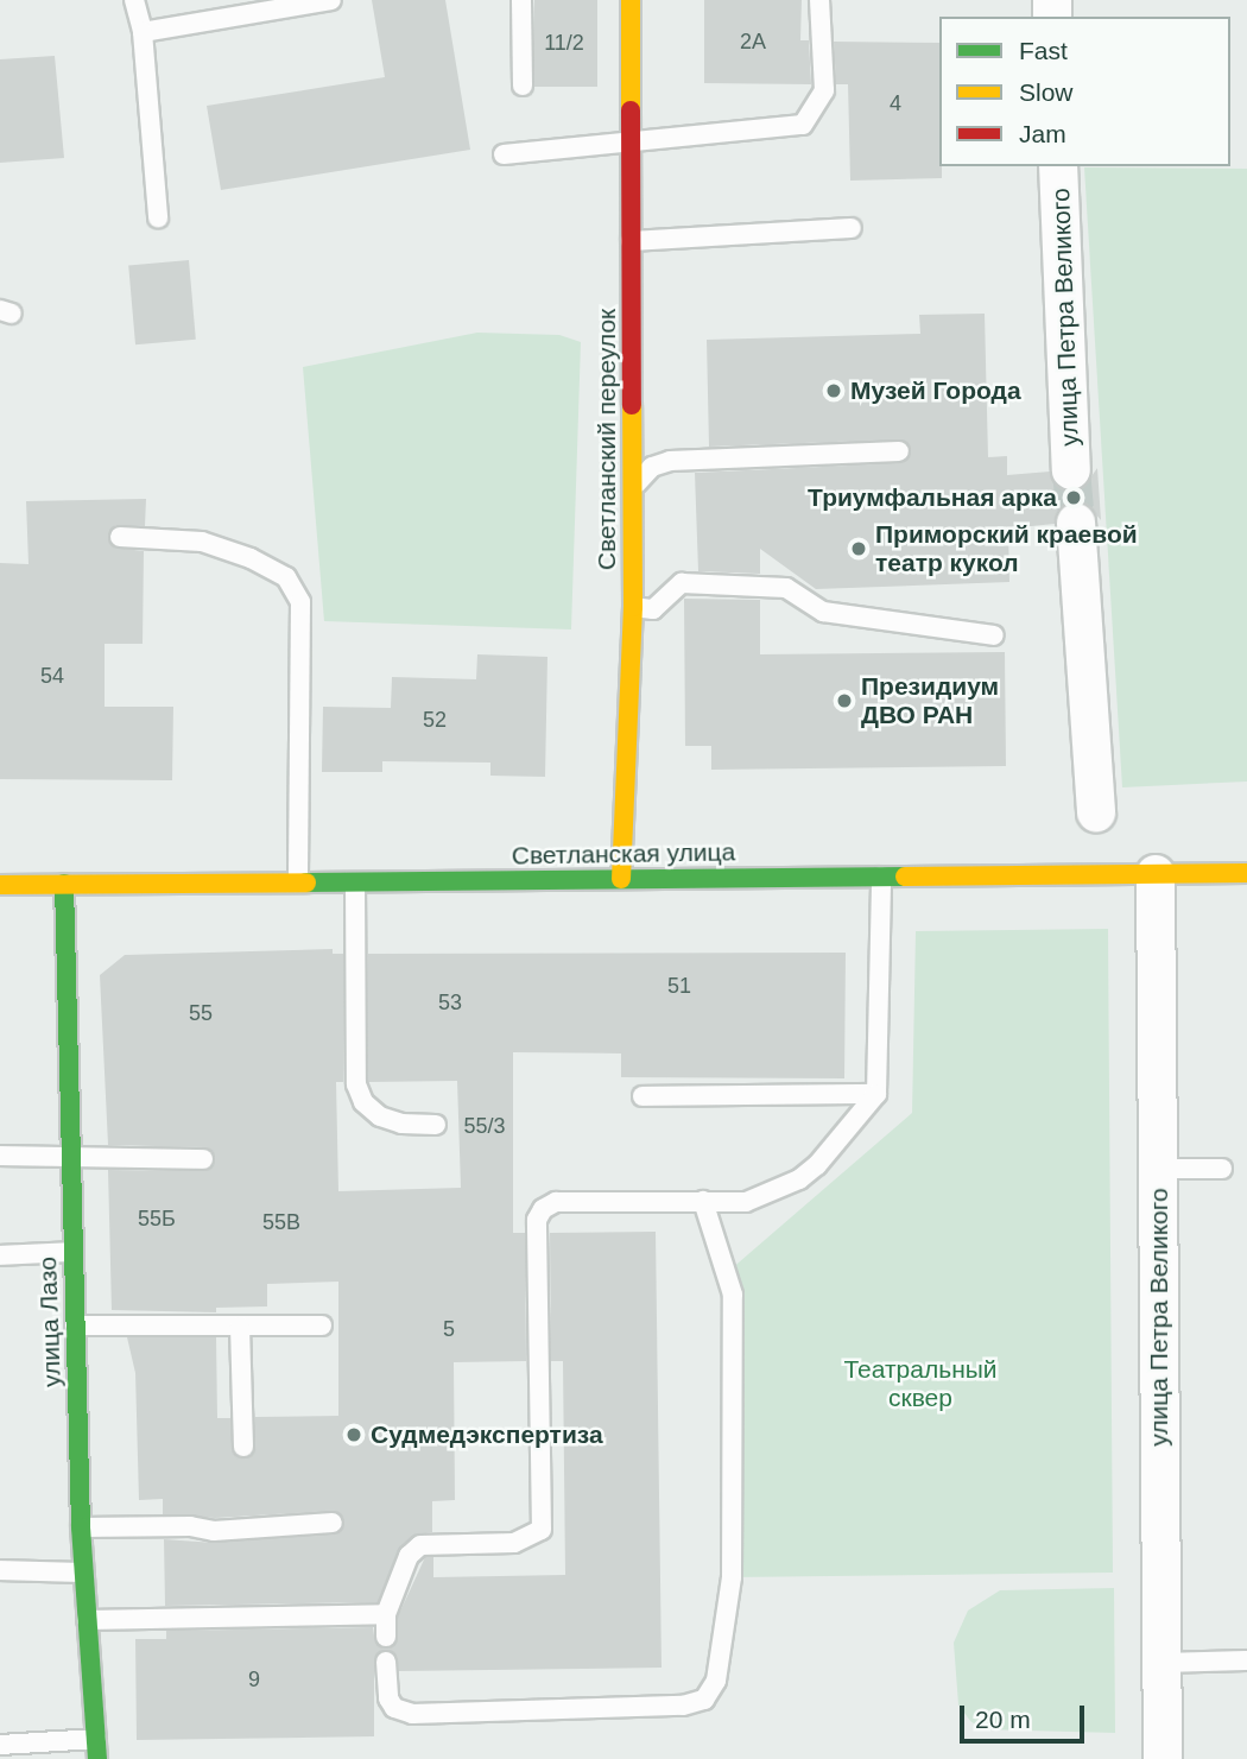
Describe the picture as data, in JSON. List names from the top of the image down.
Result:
{
  "streets": {
    "main road": ["Светланский переулок", "Светланская улица", "улица Лазо"],
    "street": ["улица Петра Великого"]
  },
  "crossings": [
    ["улица Петра Великого", "Светланская улица"],
    ["Светланский переулок", "Светланская улица"],
    ["Светланская улица", "улица Лазо"]
  ],
  "parks": ["Театральный сквер"],
  "places": [
    "Музей Города",
    "Триумфальная арка",
    "Приморский краевой театр кукол",
    "Президиум ДВО РАН",
    "Судмедэкспертиза"
  ],
  "house_numbers": [
    "2А",
    "11/2",
    "4",
    "54",
    "52",
    "51",
    "53",
    "55",
    "55/3",
    "55Б",
    "55В",
    "5",
    "9"
  ],
  "legend": ["Fast", "Slow", "Jam"],
  "scale_bar": "20 m"
}
